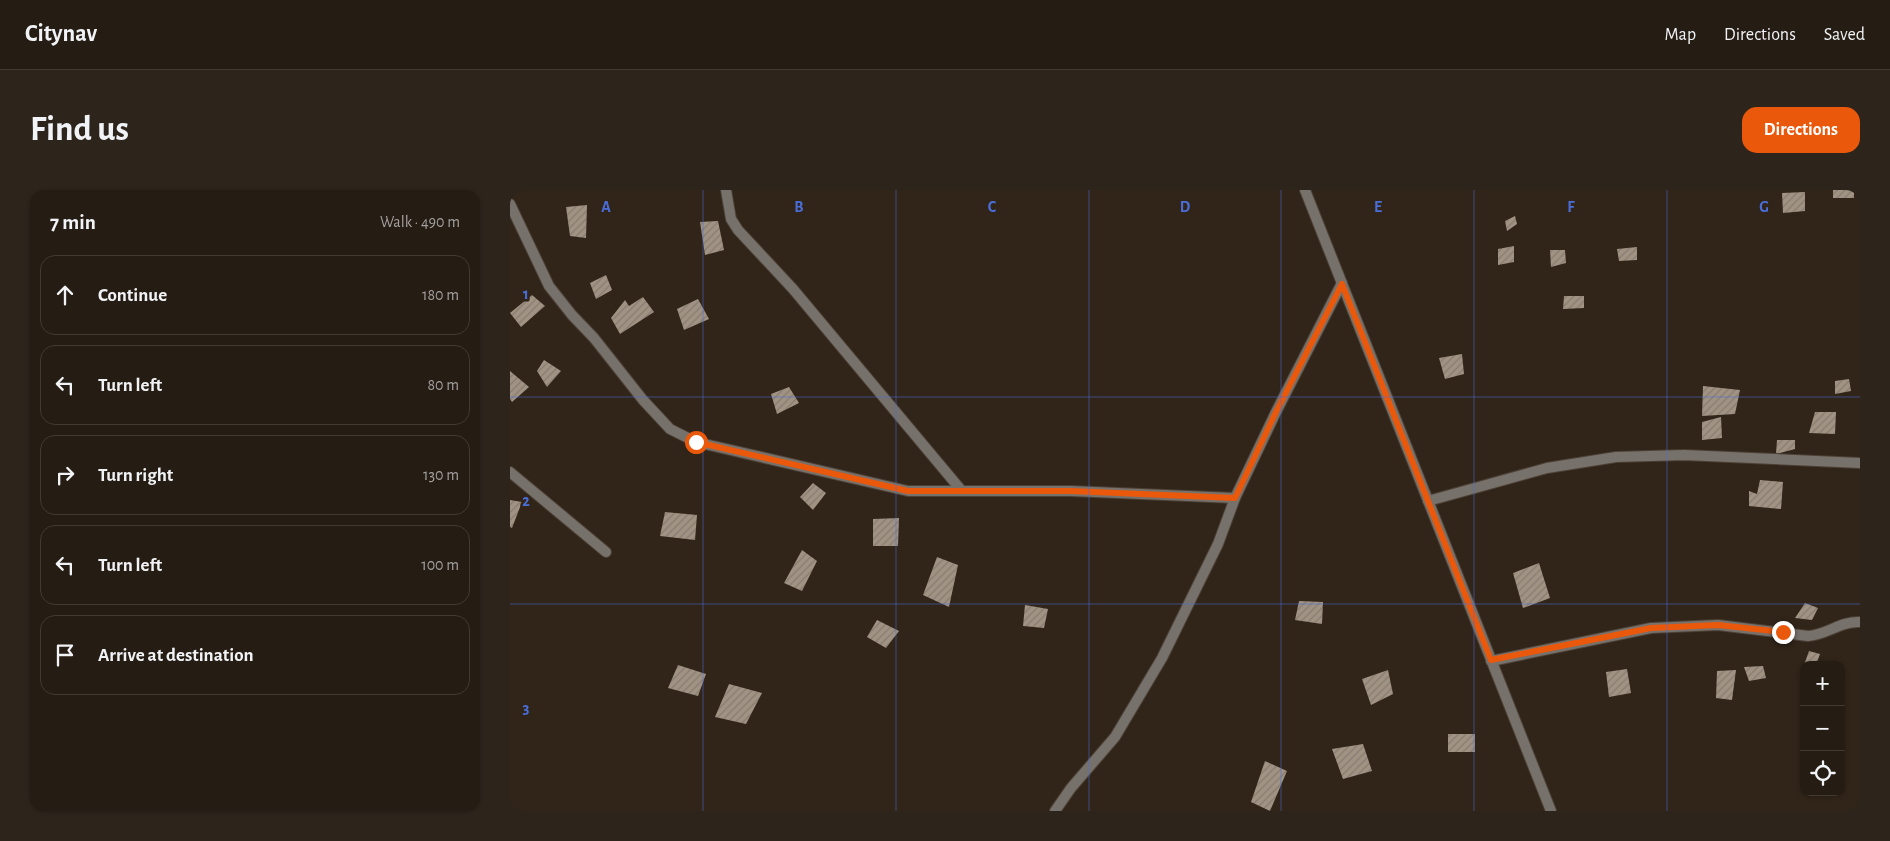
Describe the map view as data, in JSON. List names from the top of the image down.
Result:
{
  "page": {
    "header": "Citynav",
    "nav": ["Map", "Directions", "Saved"],
    "buttons": "Directions",
    "title": "Find us",
    "heading": ["7 min", "Walk · 490 m"],
    "list": [
      ["Continue", "180 m"],
      ["Turn left", "80 m"],
      ["Turn right", "130 m"],
      ["Turn left", "100 m"],
      "Arrive at destination"
    ],
    "map_buttons": ["+", "−"]
  },
  "grid": {
    "columns": [
      "A",
      "B",
      "C",
      "D",
      "E",
      "F",
      "G"
    ],
    "rows": ["1", "2", "3"]
  }
}
